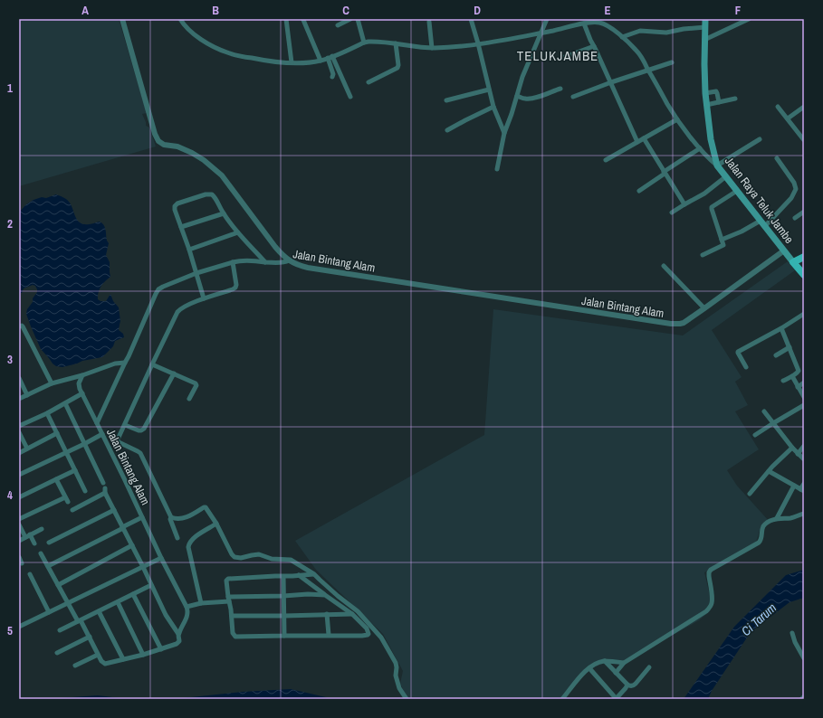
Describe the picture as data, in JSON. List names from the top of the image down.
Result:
{
  "streets": {
    "main road": ["Jalan Raya Teluk Jambe"],
    "street": ["Jalan Bintang Alam"]
  },
  "crossings": [
    ["Jalan Raya Teluk Jambe", "Jalan Bintang Alam"]
  ],
  "districts": ["TELUKJAMBE"],
  "water": ["Ci Tarum"],
  "grid": {
    "columns": [
      "A",
      "B",
      "C",
      "D",
      "E",
      "F"
    ],
    "rows": [
      "1",
      "2",
      "3",
      "4",
      "5"
    ]
  }
}
